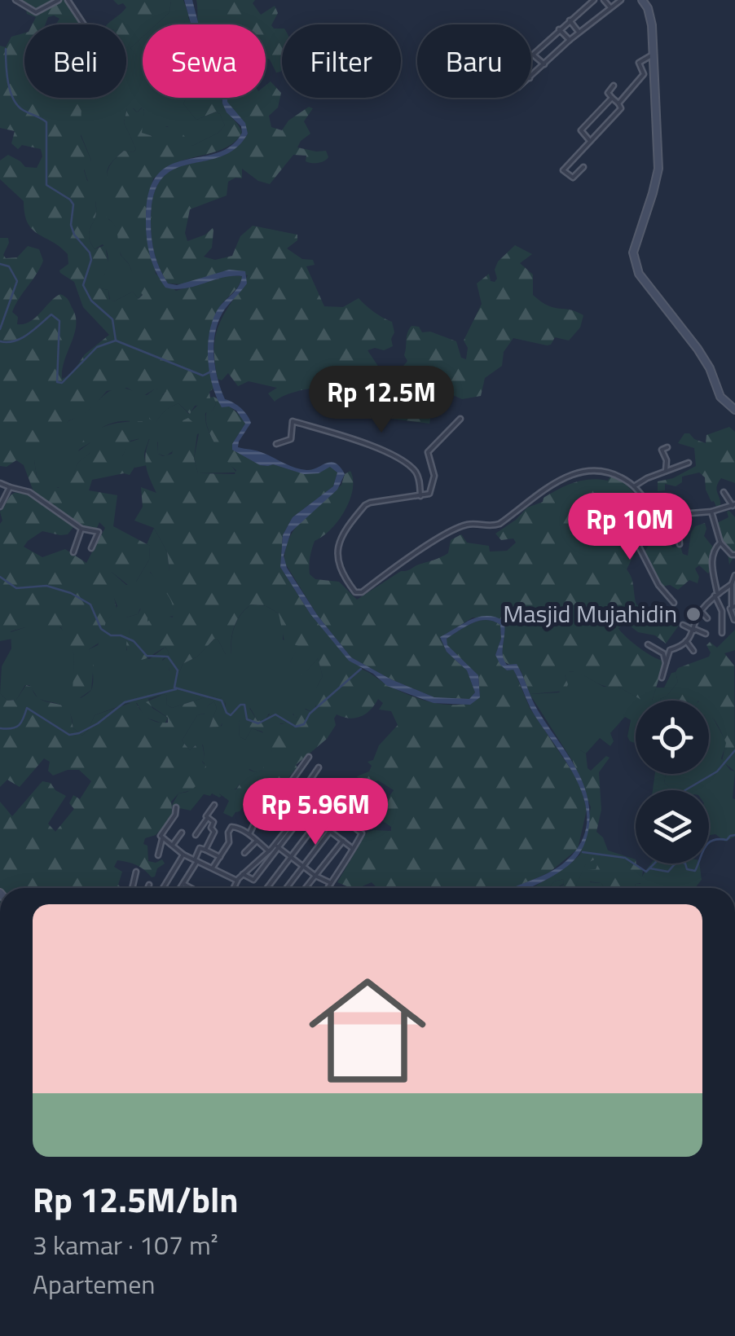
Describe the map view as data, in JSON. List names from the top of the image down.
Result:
{
  "places": ["Masjid Mujahidin"],
  "page": {
    "chip": [
      "Beli",
      "Sewa",
      "Filter",
      "Baru"
    ],
    "price": ["Rp 12.5M", "Rp 10M", "Rp 5.96M"],
    "list": [
      {
        "name": "Rp 12.5M/bln",
        "note": "3 kamar · 107 m² · Apartemen"
      }
    ]
  }
}
